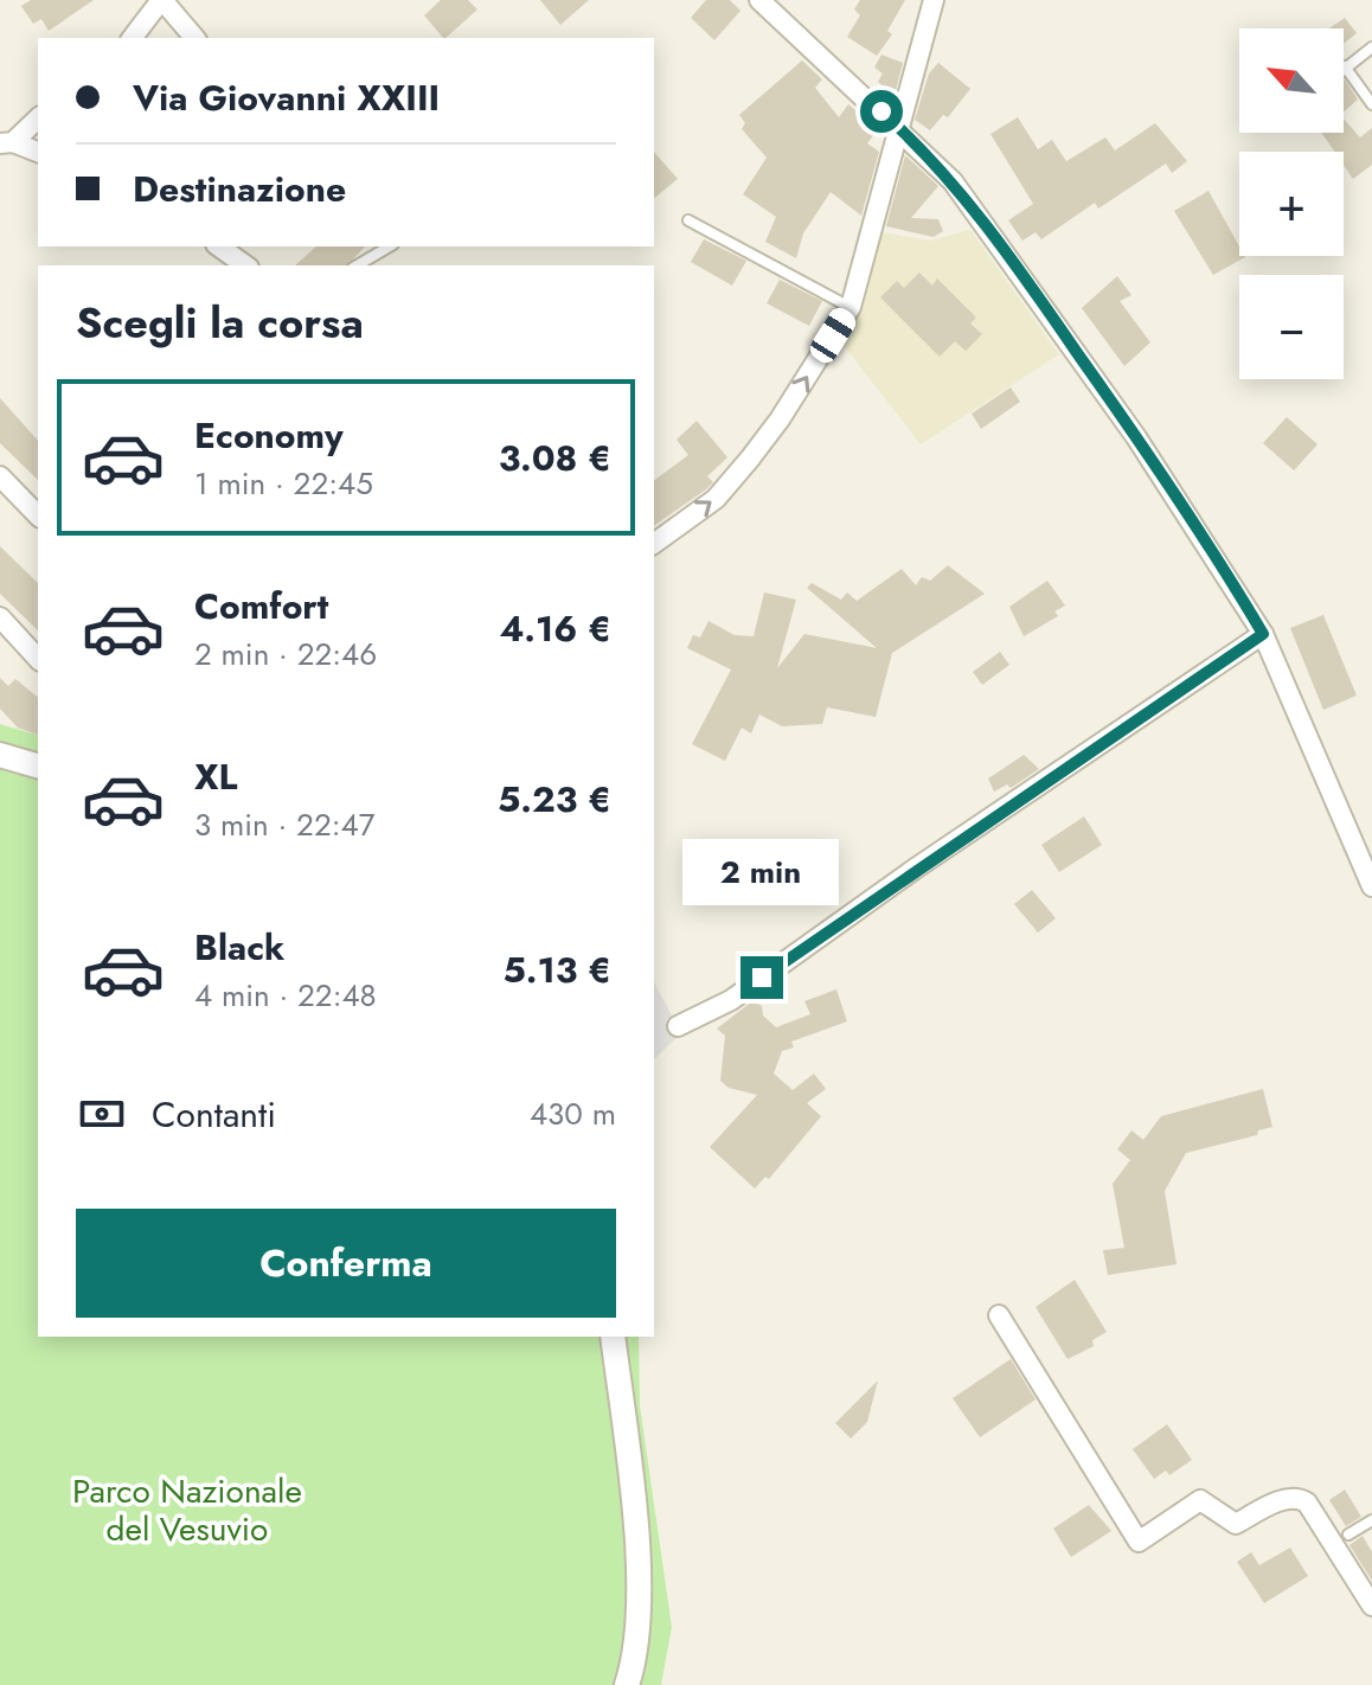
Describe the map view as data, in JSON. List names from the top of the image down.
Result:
{
  "parks": ["Parco Nazionale del Vesuvio"],
  "north": "top left",
  "page": {
    "map_buttons": ["+", "−"],
    "banner": ["Via Giovanni XXIII", "Destinazione"],
    "heading": "Scegli la corsa",
    "list": [
      {
        "name": "Economy",
        "note": "1 min · 22:45",
        "value": "3.08 €"
      },
      {
        "name": "Comfort",
        "note": "2 min · 22:46",
        "value": "4.16 €"
      },
      {
        "name": "XL",
        "note": "3 min · 22:47",
        "value": "5.23 €"
      },
      {
        "name": "Black",
        "note": "4 min · 22:48",
        "value": "5.13 €"
      }
    ],
    "bubble": "2 min",
    "pay": ["Contanti", "430 m"],
    "buttons": "Conferma"
  }
}
